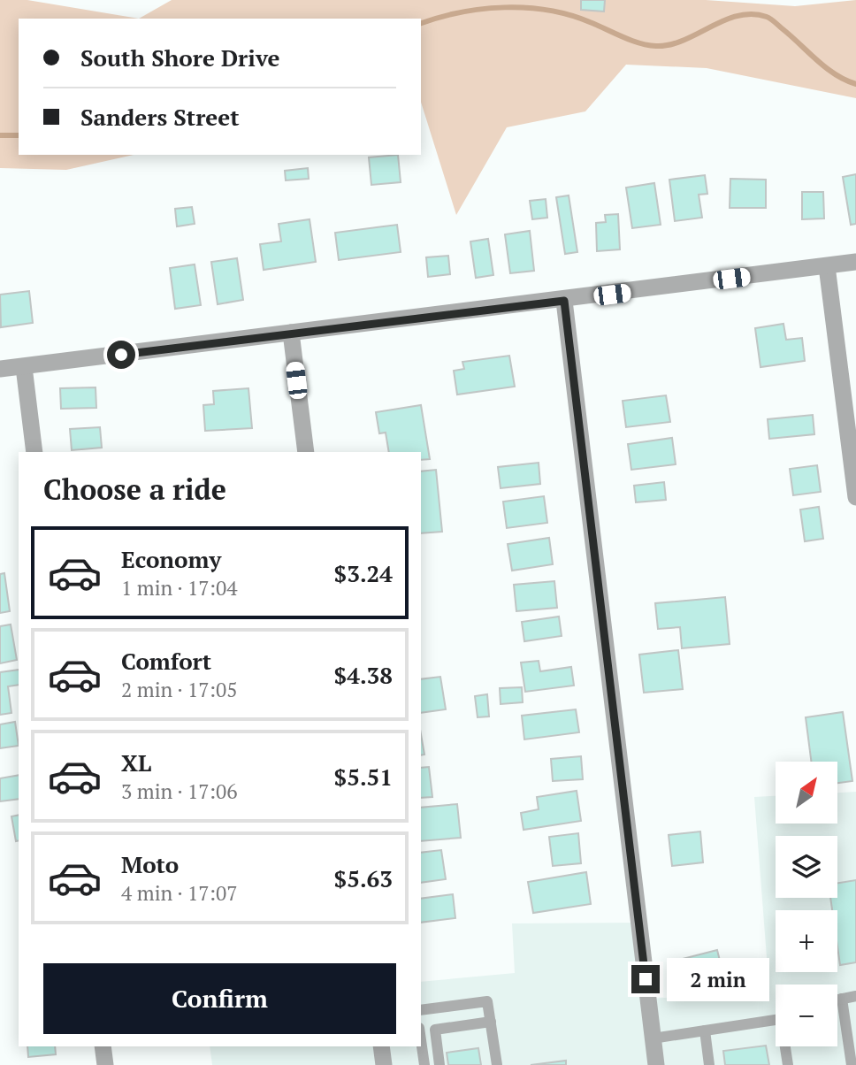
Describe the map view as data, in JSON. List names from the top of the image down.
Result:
{
  "north": "top right",
  "page": {
    "banner": ["South Shore Drive", "Sanders Street"],
    "heading": "Choose a ride",
    "list": [
      {
        "name": "Economy",
        "note": "1 min · 17:04",
        "value": "$3.24"
      },
      {
        "name": "Comfort",
        "note": "2 min · 17:05",
        "value": "$4.38"
      },
      {
        "name": "XL",
        "note": "3 min · 17:06",
        "value": "$5.51"
      },
      {
        "name": "Moto",
        "note": "4 min · 17:07",
        "value": "$5.63"
      }
    ],
    "map_buttons": ["+", "−"],
    "buttons": "Confirm",
    "bubble": "2 min"
  }
}
